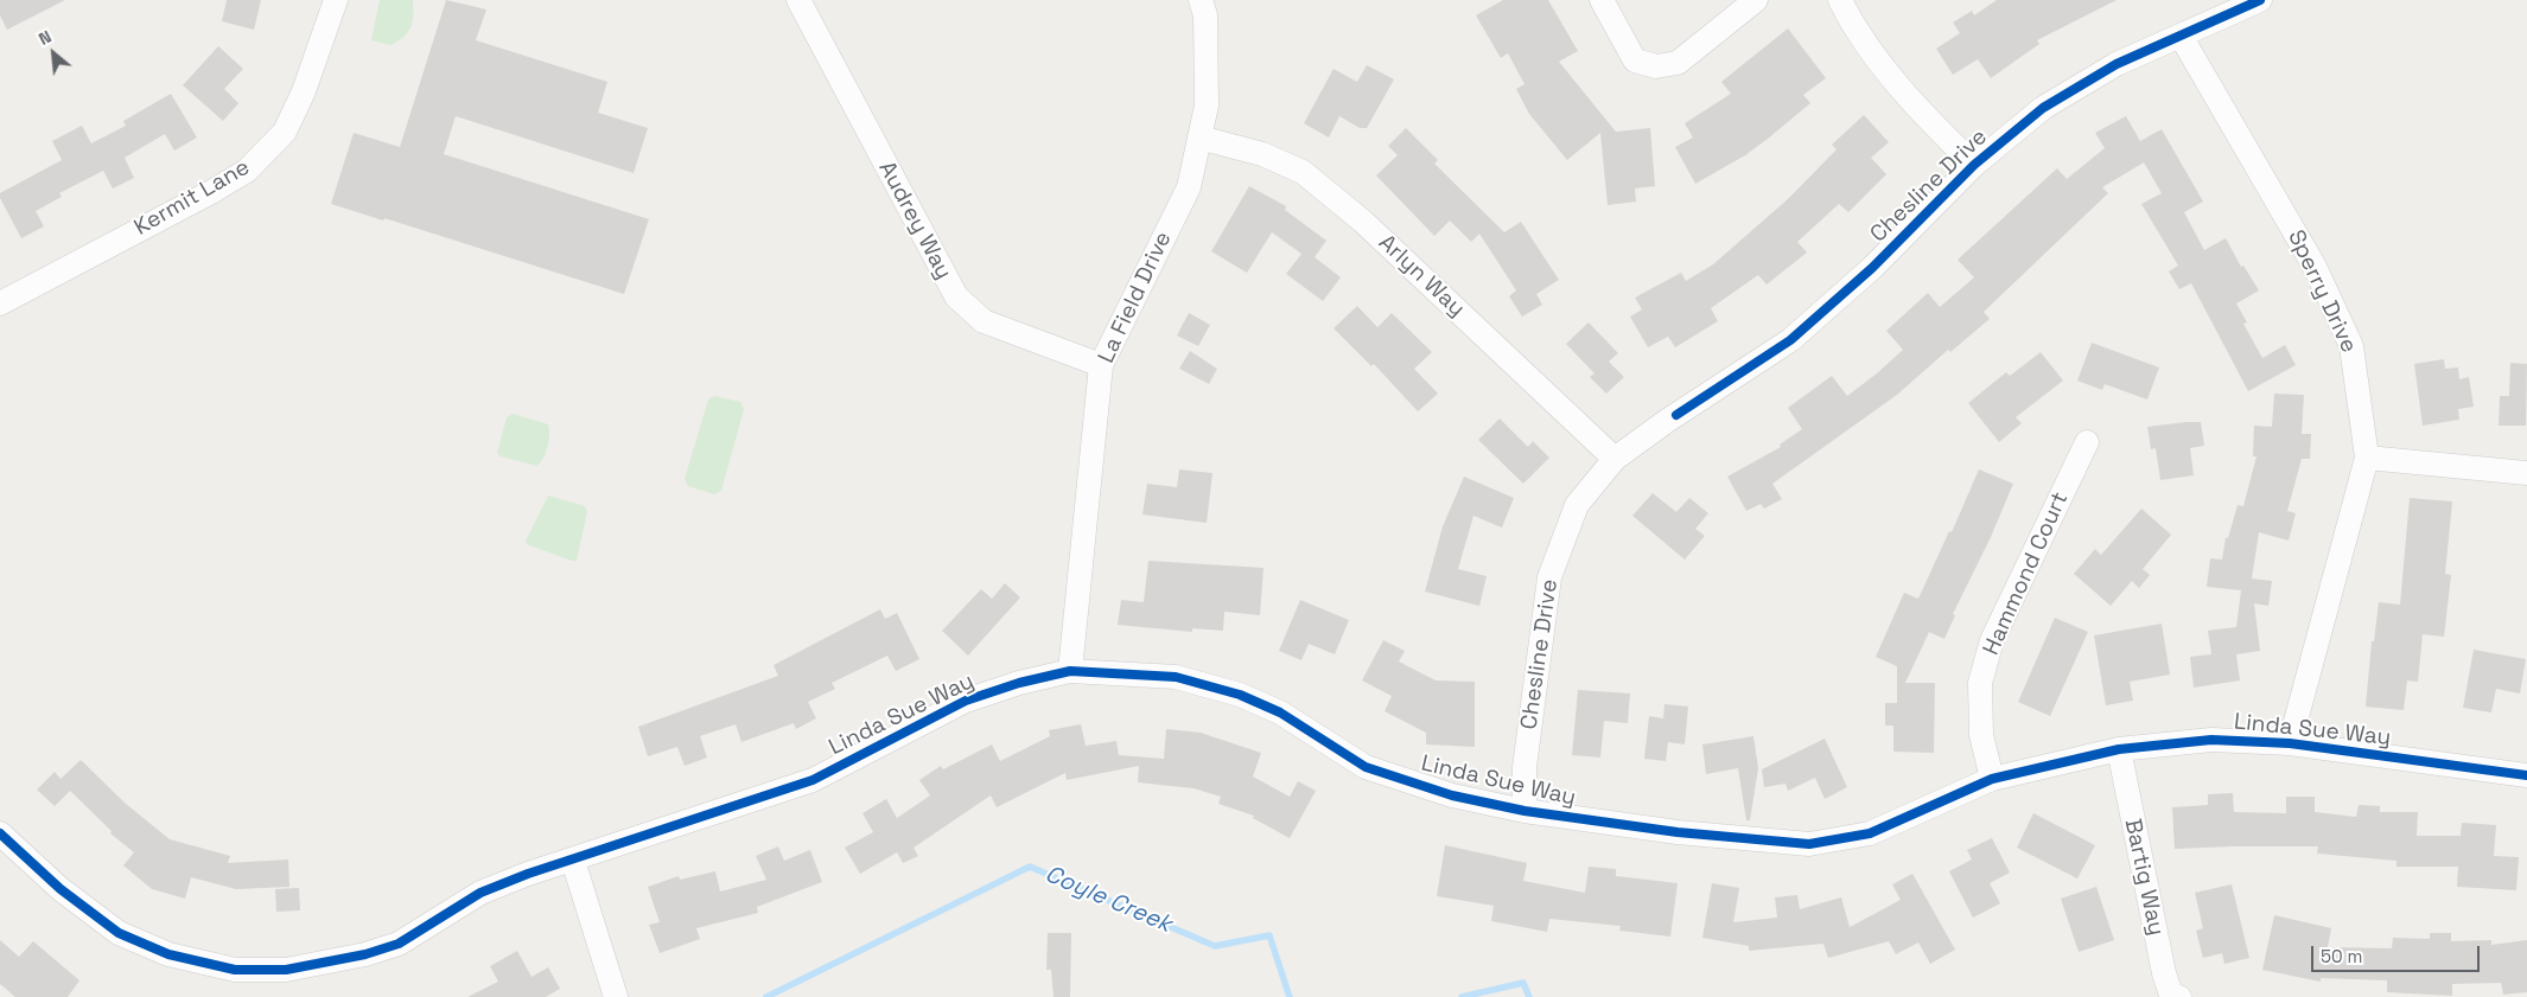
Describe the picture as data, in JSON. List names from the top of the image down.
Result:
{
  "streets": {
    "street": [
      "Chesline Drive",
      "Kermit Lane",
      "Audrey Way",
      "Arlyn Way",
      "Sperry Drive",
      "La Field Drive",
      "Hammond Court",
      "Linda Sue Way",
      "Bartig Way"
    ]
  },
  "crossings": [
    ["Chesline Drive", "Arlyn Way"],
    ["Chesline Drive", "Sperry Drive"],
    ["Chesline Drive", "Linda Sue Way"],
    ["Audrey Way", "La Field Drive"],
    ["Arlyn Way", "La Field Drive"],
    ["Sperry Drive", "Linda Sue Way"],
    ["La Field Drive", "Linda Sue Way"],
    ["Hammond Court", "Linda Sue Way"],
    ["Linda Sue Way", "Bartig Way"]
  ],
  "water": ["Coyle Creek"],
  "scale_bar": "50 m",
  "north": "top left"
}
